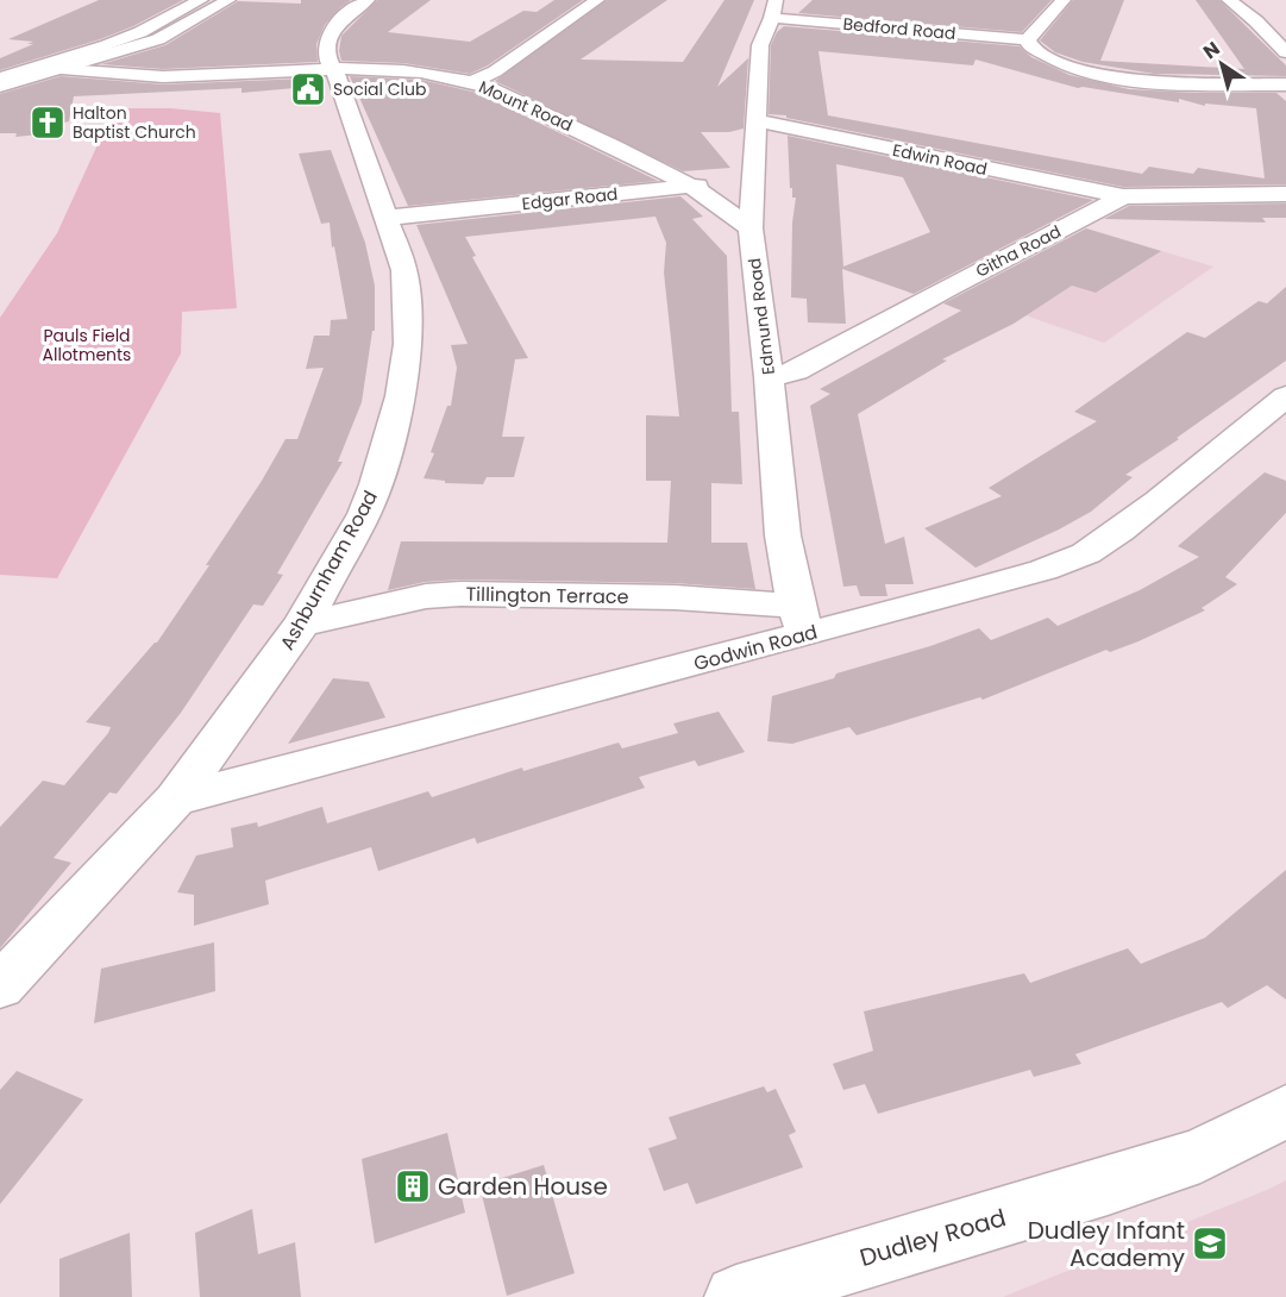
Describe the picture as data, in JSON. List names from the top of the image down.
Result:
{
  "streets": {
    "main road": [
      "Bedford Road",
      "Mount Road",
      "Edwin Road",
      "Edgar Road",
      "Githa Road",
      "Edmund Road",
      "Ashburnham Road",
      "Tillington Terrace",
      "Godwin Road",
      "Dudley Road"
    ]
  },
  "crossings": [
    ["Bedford Road", "Edmund Road"],
    ["Mount Road", "Edgar Road"],
    ["Mount Road", "Edmund Road"],
    ["Mount Road", "Ashburnham Road"],
    ["Edwin Road", "Githa Road"],
    ["Edwin Road", "Edmund Road"],
    ["Edgar Road", "Edmund Road"],
    ["Edgar Road", "Ashburnham Road"],
    ["Githa Road", "Edmund Road"],
    ["Edmund Road", "Tillington Terrace"],
    ["Edmund Road", "Godwin Road"],
    ["Ashburnham Road", "Tillington Terrace"],
    ["Ashburnham Road", "Godwin Road"],
    ["Tillington Terrace", "Godwin Road"]
  ],
  "parks": ["Pauls Field Allotments"],
  "places": {
    "public building": ["Social Club"],
    "church": ["Halton Baptist Church"],
    "building": ["Garden House"],
    "school or university": ["Dudley Infant Academy"]
  },
  "north": "top left"
}
